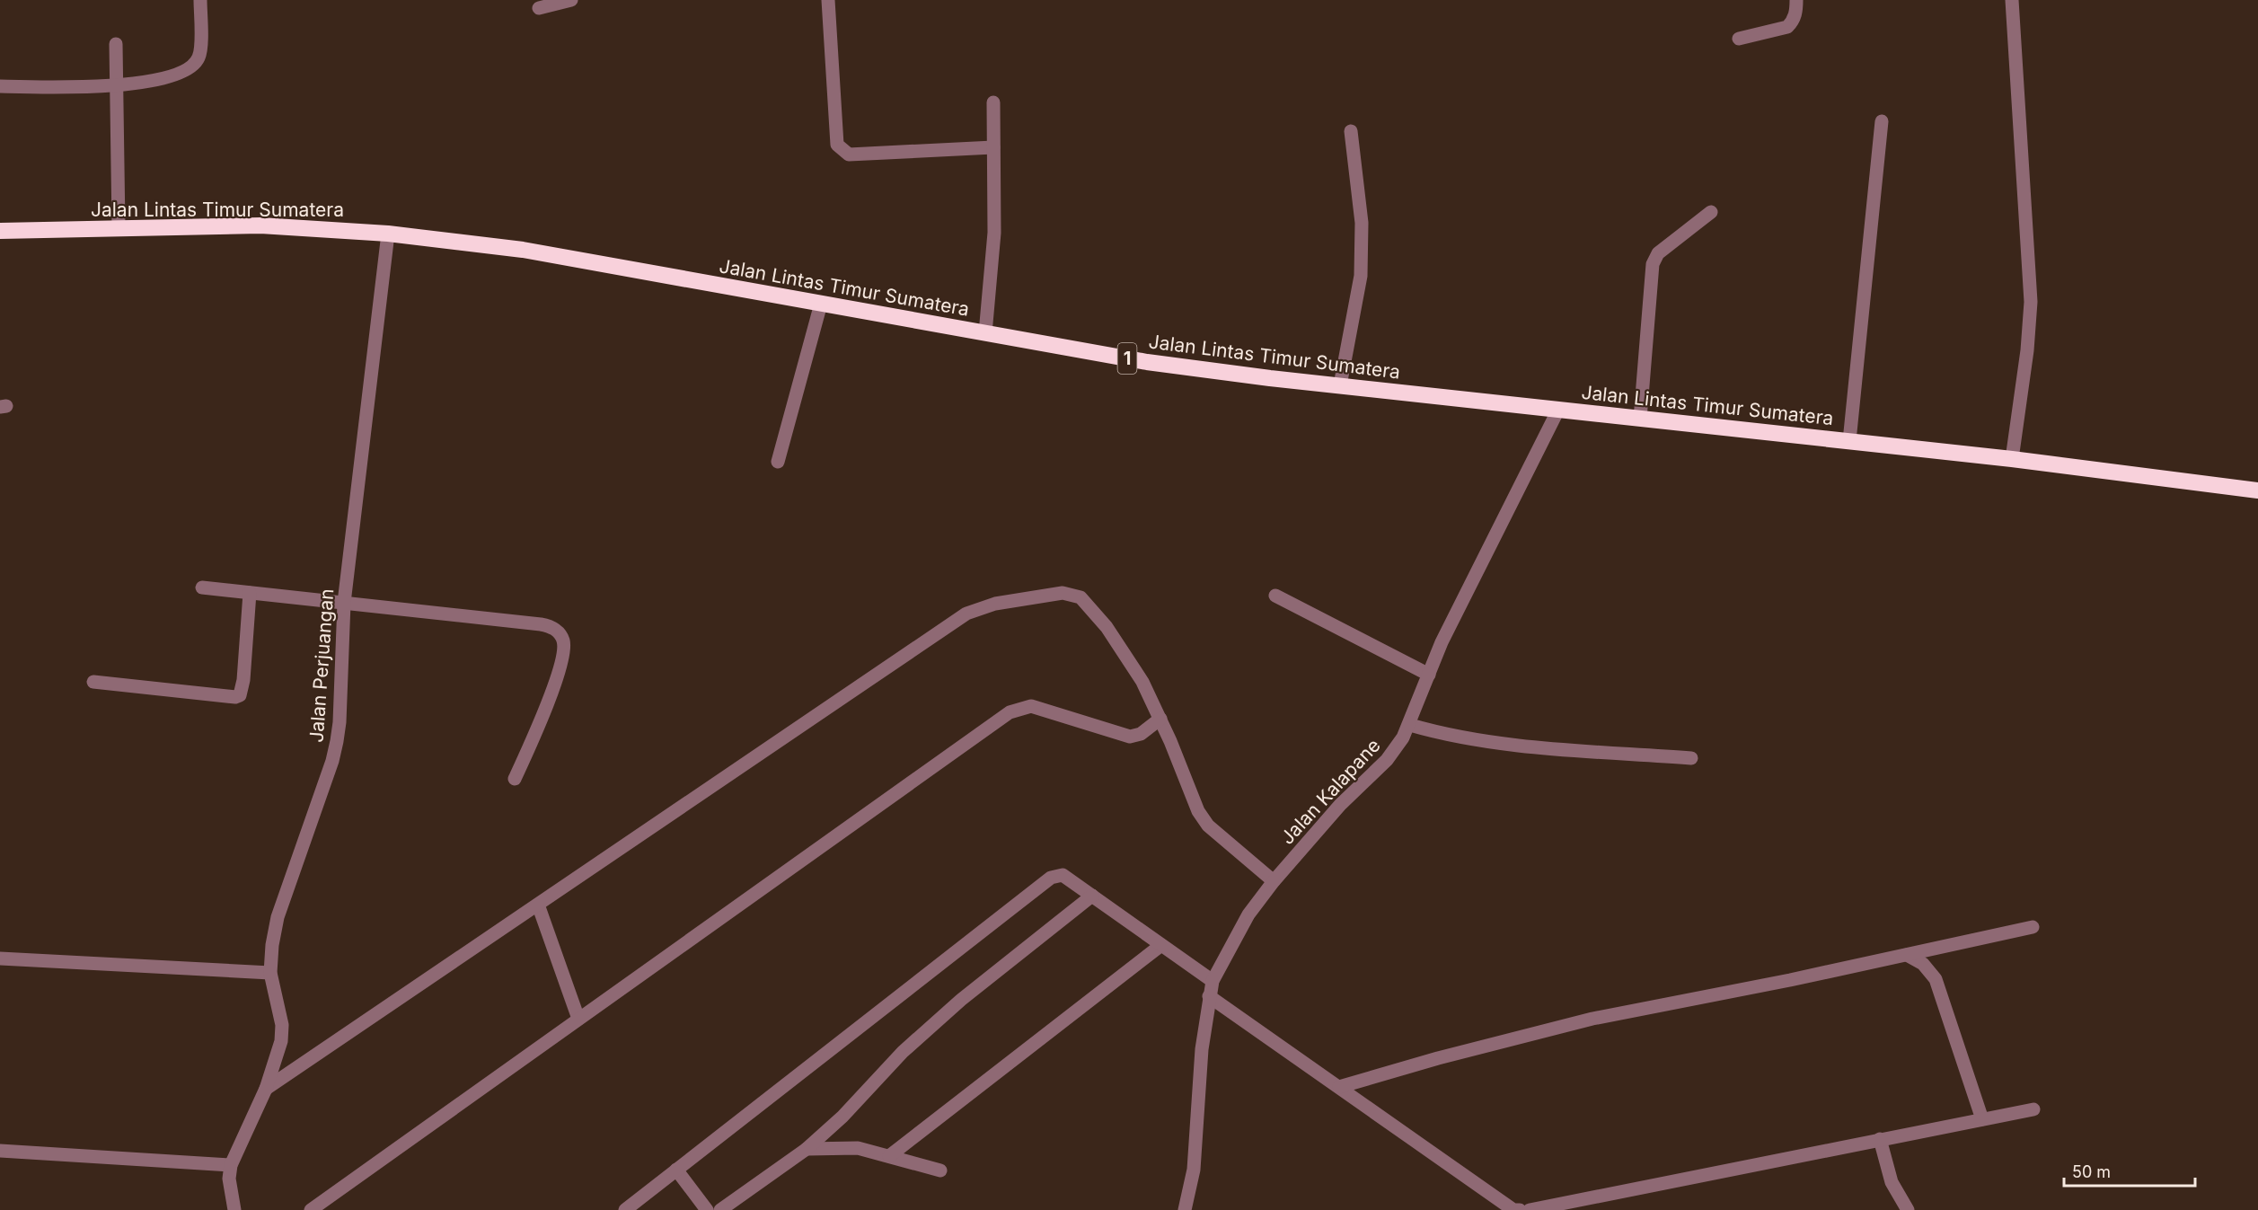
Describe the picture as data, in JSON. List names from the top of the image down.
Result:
{
  "streets": {
    "highway": ["Jalan Lintas Timur Sumatera", "1"],
    "street": ["Jalan Perjuangan", "Jalan Kalapane"]
  },
  "crossings": [
    ["Jalan Lintas Timur Sumatera", "Jalan Perjuangan"],
    ["Jalan Lintas Timur Sumatera", "Jalan Kalapane"]
  ],
  "scale_bar": "50 m"
}
